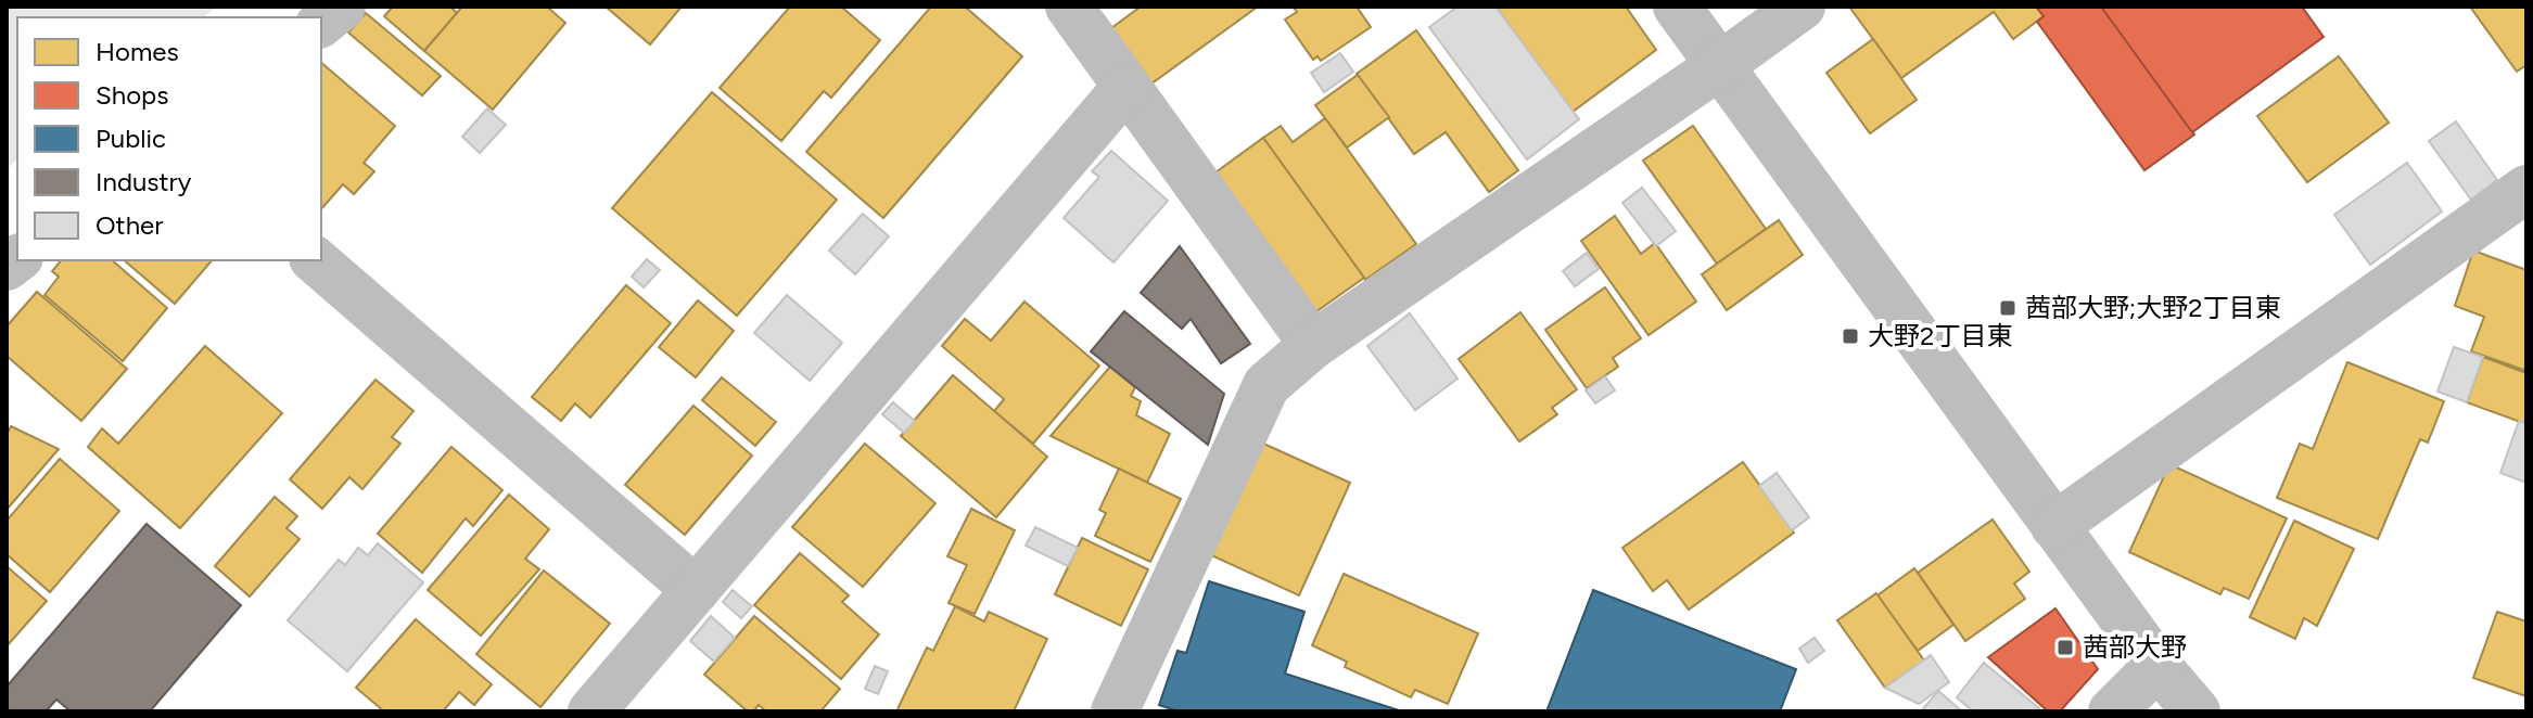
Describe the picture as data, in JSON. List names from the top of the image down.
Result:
{
  "places": {
    "transit": ["茜部大野;大野2丁目東", "大野2丁目東", "茜部大野"]
  },
  "legend": [
    "Homes",
    "Shops",
    "Public",
    "Industry",
    "Other"
  ]
}
